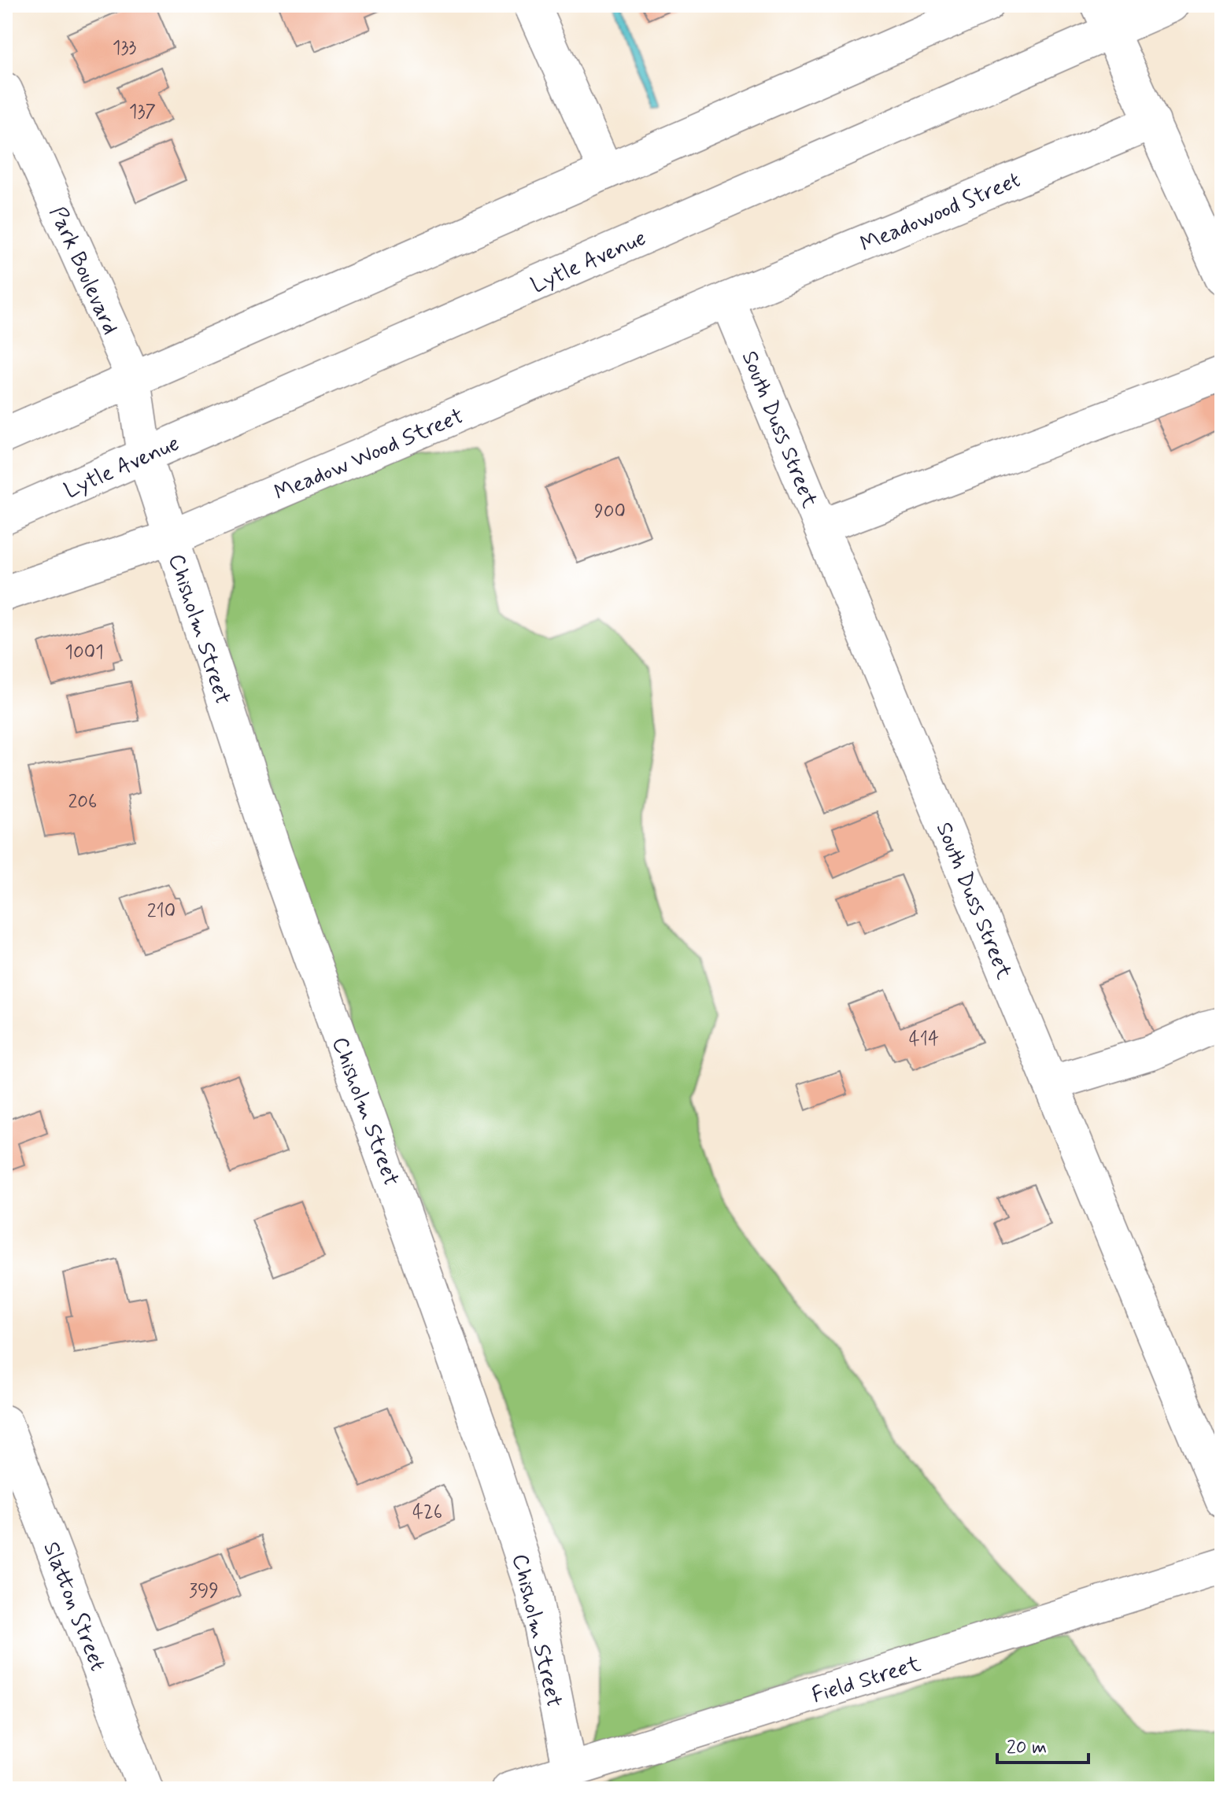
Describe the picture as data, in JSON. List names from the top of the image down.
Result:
{
  "streets": {
    "street": [
      "Meadowood Street",
      "Lytle Avenue",
      "Park Boulevard",
      "South Duss Street",
      "Meadow Wood Street",
      "Chisholm Street",
      "Slatton Street",
      "Field Street"
    ]
  },
  "crossings": [
    ["Meadowood Street", "South Duss Street"],
    ["Meadowood Street", "Meadow Wood Street"],
    ["Lytle Avenue", "Park Boulevard"],
    ["Lytle Avenue", "Chisholm Street"],
    ["Park Boulevard", "Chisholm Street"],
    ["South Duss Street", "Meadow Wood Street"],
    ["Meadow Wood Street", "Chisholm Street"],
    ["Chisholm Street", "Field Street"]
  ],
  "house_numbers": [
    "133",
    "137",
    "900",
    "1001",
    "206",
    "210",
    "414",
    "426",
    "399"
  ],
  "scale_bar": "20 m"
}
